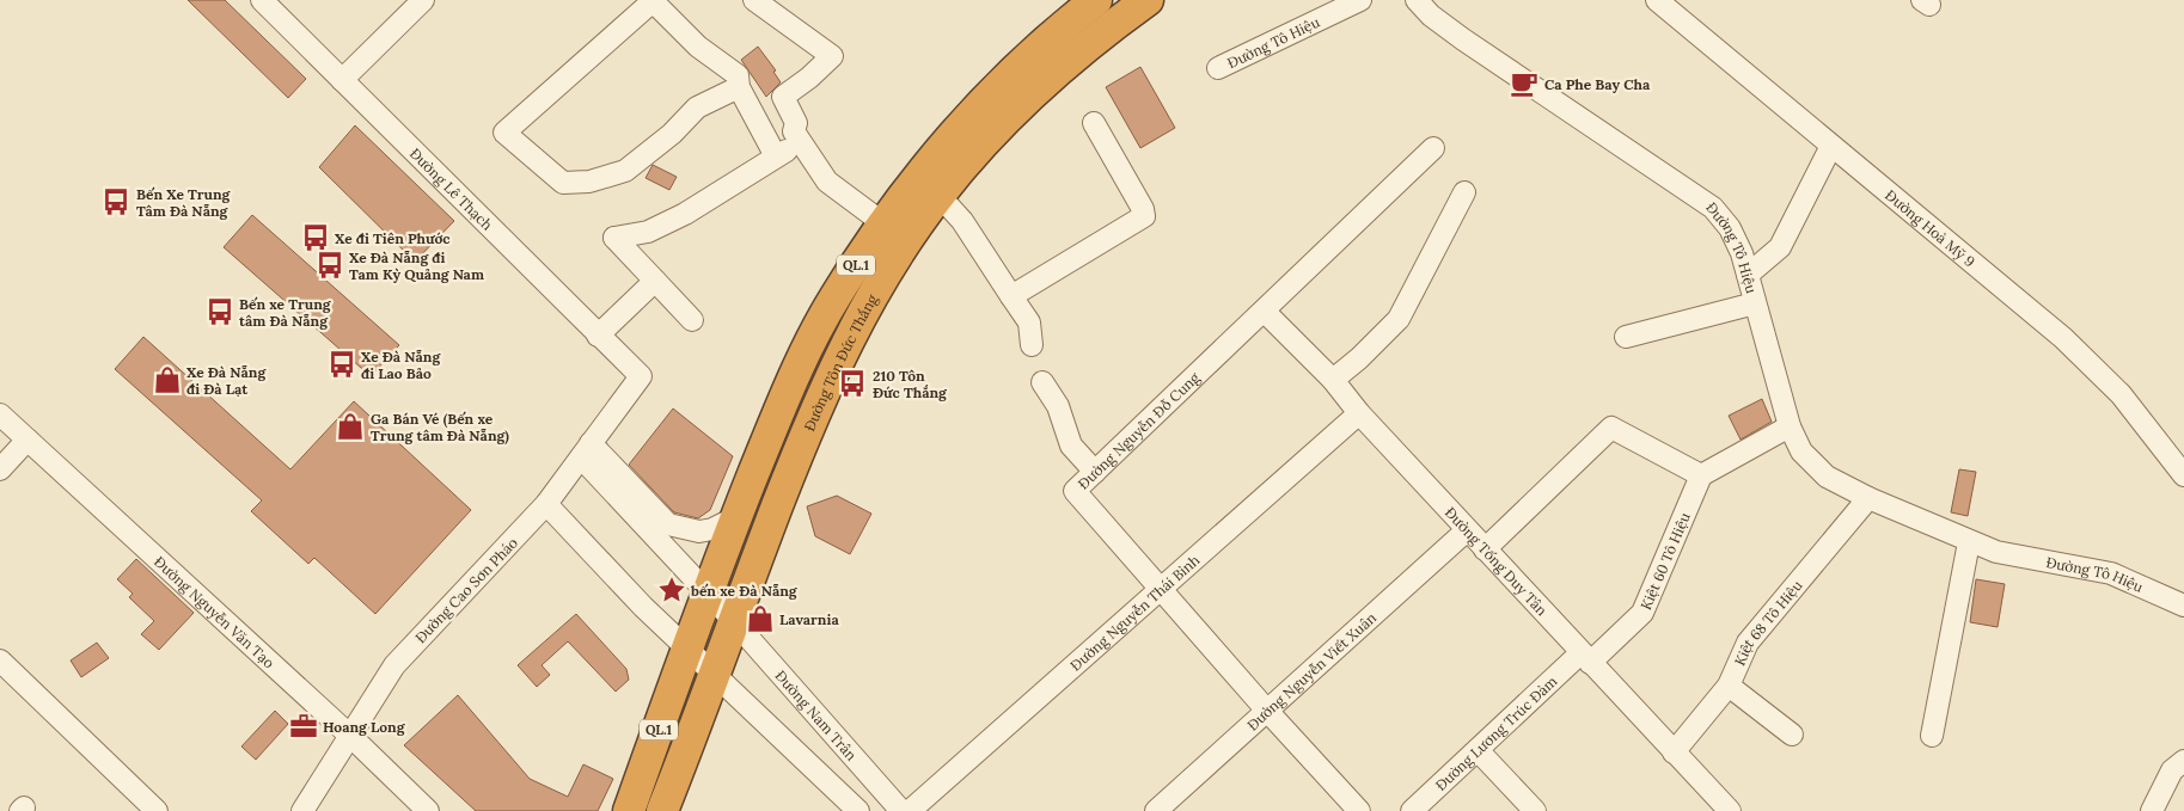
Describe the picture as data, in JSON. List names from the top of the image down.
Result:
{
  "streets": {
    "highway": ["QL.1", "Đường Tôn Đức Thắng"],
    "street": [
      "Đường Tô Hiệu",
      "Đường Lê Thạch",
      "Đường Hoà Mỹ 9",
      "Đường Nguyễn Đỗ Cung",
      "Đường Tống Duy Tân",
      "Kiệt 60 Tô Hiệu",
      "Đường Cao Sơn Pháo",
      "Đường Nguyễn Văn Tạo",
      "Đường Nguyễn Thái Bình",
      "Kiệt 68 Tô Hiệu",
      "Đường Nguyễn Viết Xuân",
      "Đường Nam Trân",
      "Đường Lương Trúc Đàm"
    ]
  },
  "crossings": [
    ["Đường Tô Hiệu", "Kiệt 68 Tô Hiệu"],
    ["Đường Lê Thạch", "Đường Cao Sơn Pháo"],
    ["QL.1", "Đường Nam Trân"],
    ["Đường Tôn Đức Thắng", "Đường Nam Trân"],
    ["Đường Nguyễn Đỗ Cung", "Đường Tống Duy Tân"],
    ["Đường Nguyễn Đỗ Cung", "Đường Nguyễn Thái Bình"],
    ["Đường Nguyễn Đỗ Cung", "Đường Nguyễn Viết Xuân"],
    ["Đường Tống Duy Tân", "Kiệt 60 Tô Hiệu"],
    ["Đường Tống Duy Tân", "Đường Nguyễn Thái Bình"],
    ["Đường Tống Duy Tân", "Kiệt 68 Tô Hiệu"],
    ["Đường Tống Duy Tân", "Đường Nguyễn Viết Xuân"],
    ["Đường Tống Duy Tân", "Đường Lương Trúc Đàm"],
    ["Kiệt 60 Tô Hiệu", "Đường Lương Trúc Đàm"],
    ["Đường Cao Sơn Pháo", "Đường Nguyễn Văn Tạo"]
  ],
  "places": {
    "cafe": ["Ca Phe Bay Cha"],
    "bus stop": [
      "Bến Xe Trung Tâm Đà Nẵng",
      "Xe đi Tiên Phước",
      "Xe Đà Nẵng đi Tam Kỳ Quảng Nam",
      "Bến xe Trung tâm Đà Nẵng",
      "Xe Đà Nẵng đi Lao Bảo",
      "210 Tôn Đức Thắng"
    ],
    "shop": ["Xe Đà Nẵng đi Đà Lạt", "Ga Bán Vé (Bến xe Trung tâm Đà Nẵng)", "Lavarnia"],
    "place": ["bến xe Đà Nẵng"],
    "office": ["Hoang Long"]
  }
}
